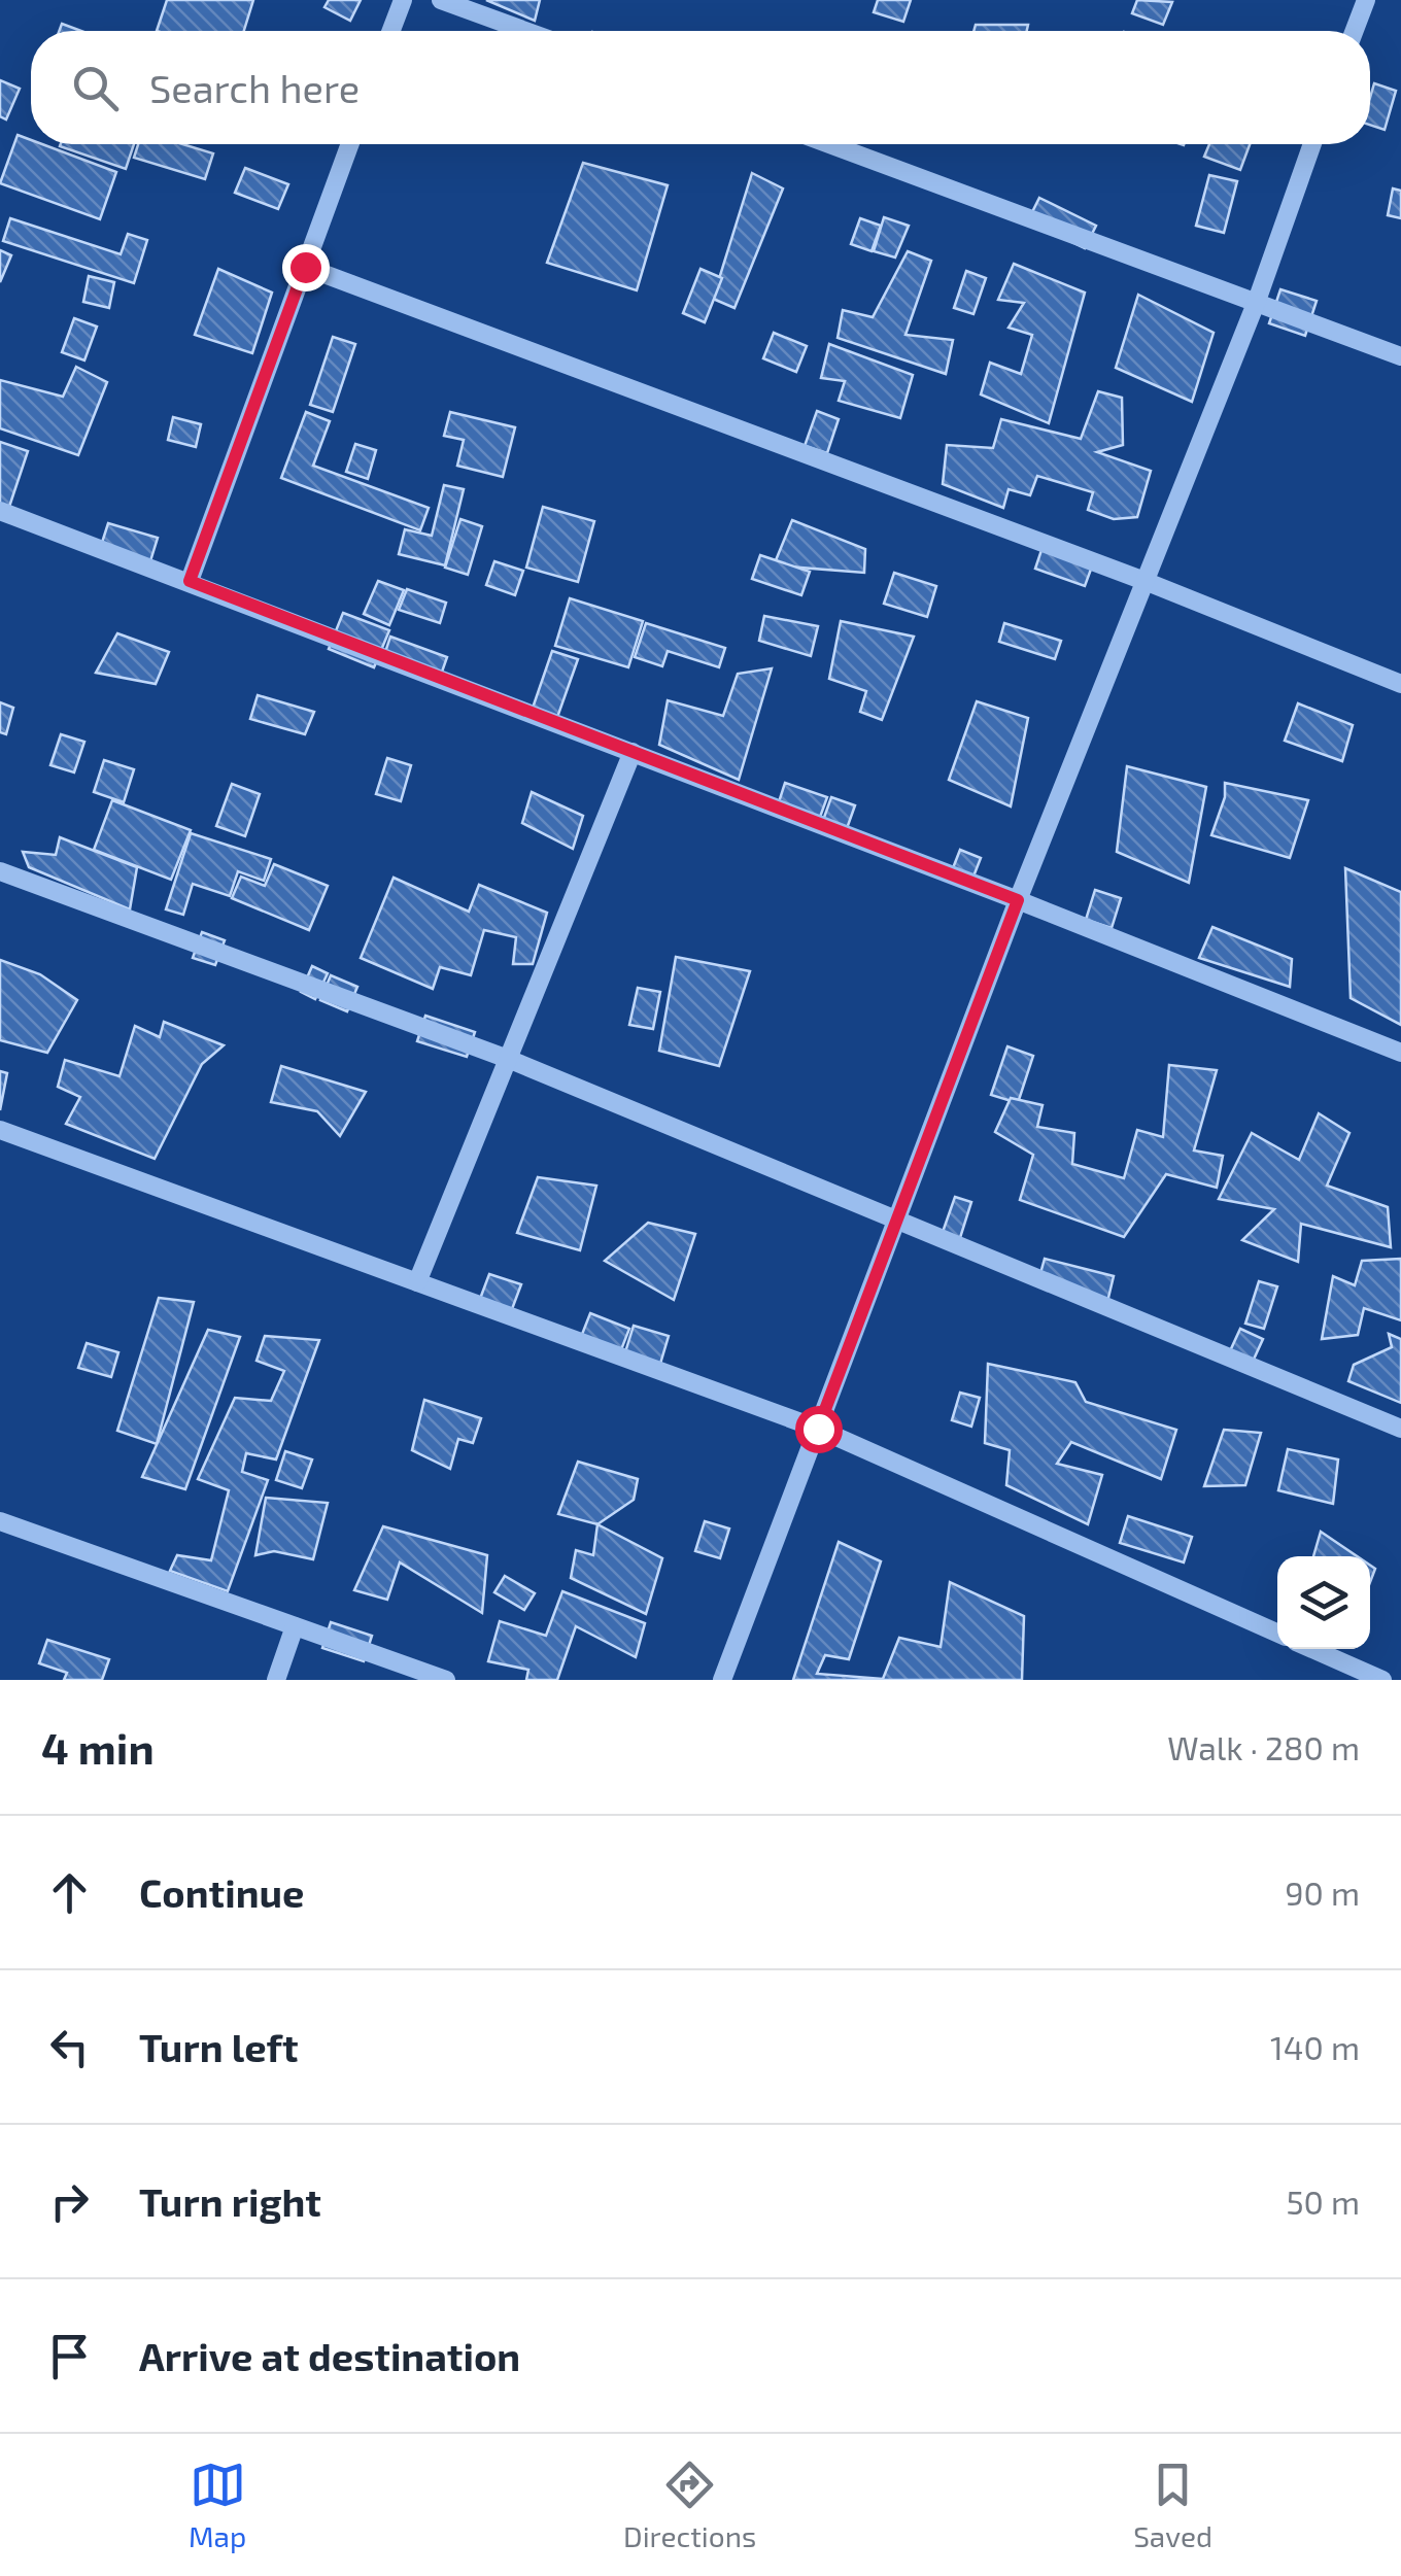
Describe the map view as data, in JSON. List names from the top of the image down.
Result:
{
  "page": {
    "search": "Search here",
    "heading": ["4 min", "Walk · 280 m"],
    "list": [
      ["Continue", "90 m"],
      ["Turn left", "140 m"],
      ["Turn right", "50 m"],
      "Arrive at destination"
    ],
    "nav": ["Map", "Directions", "Saved"]
  }
}
